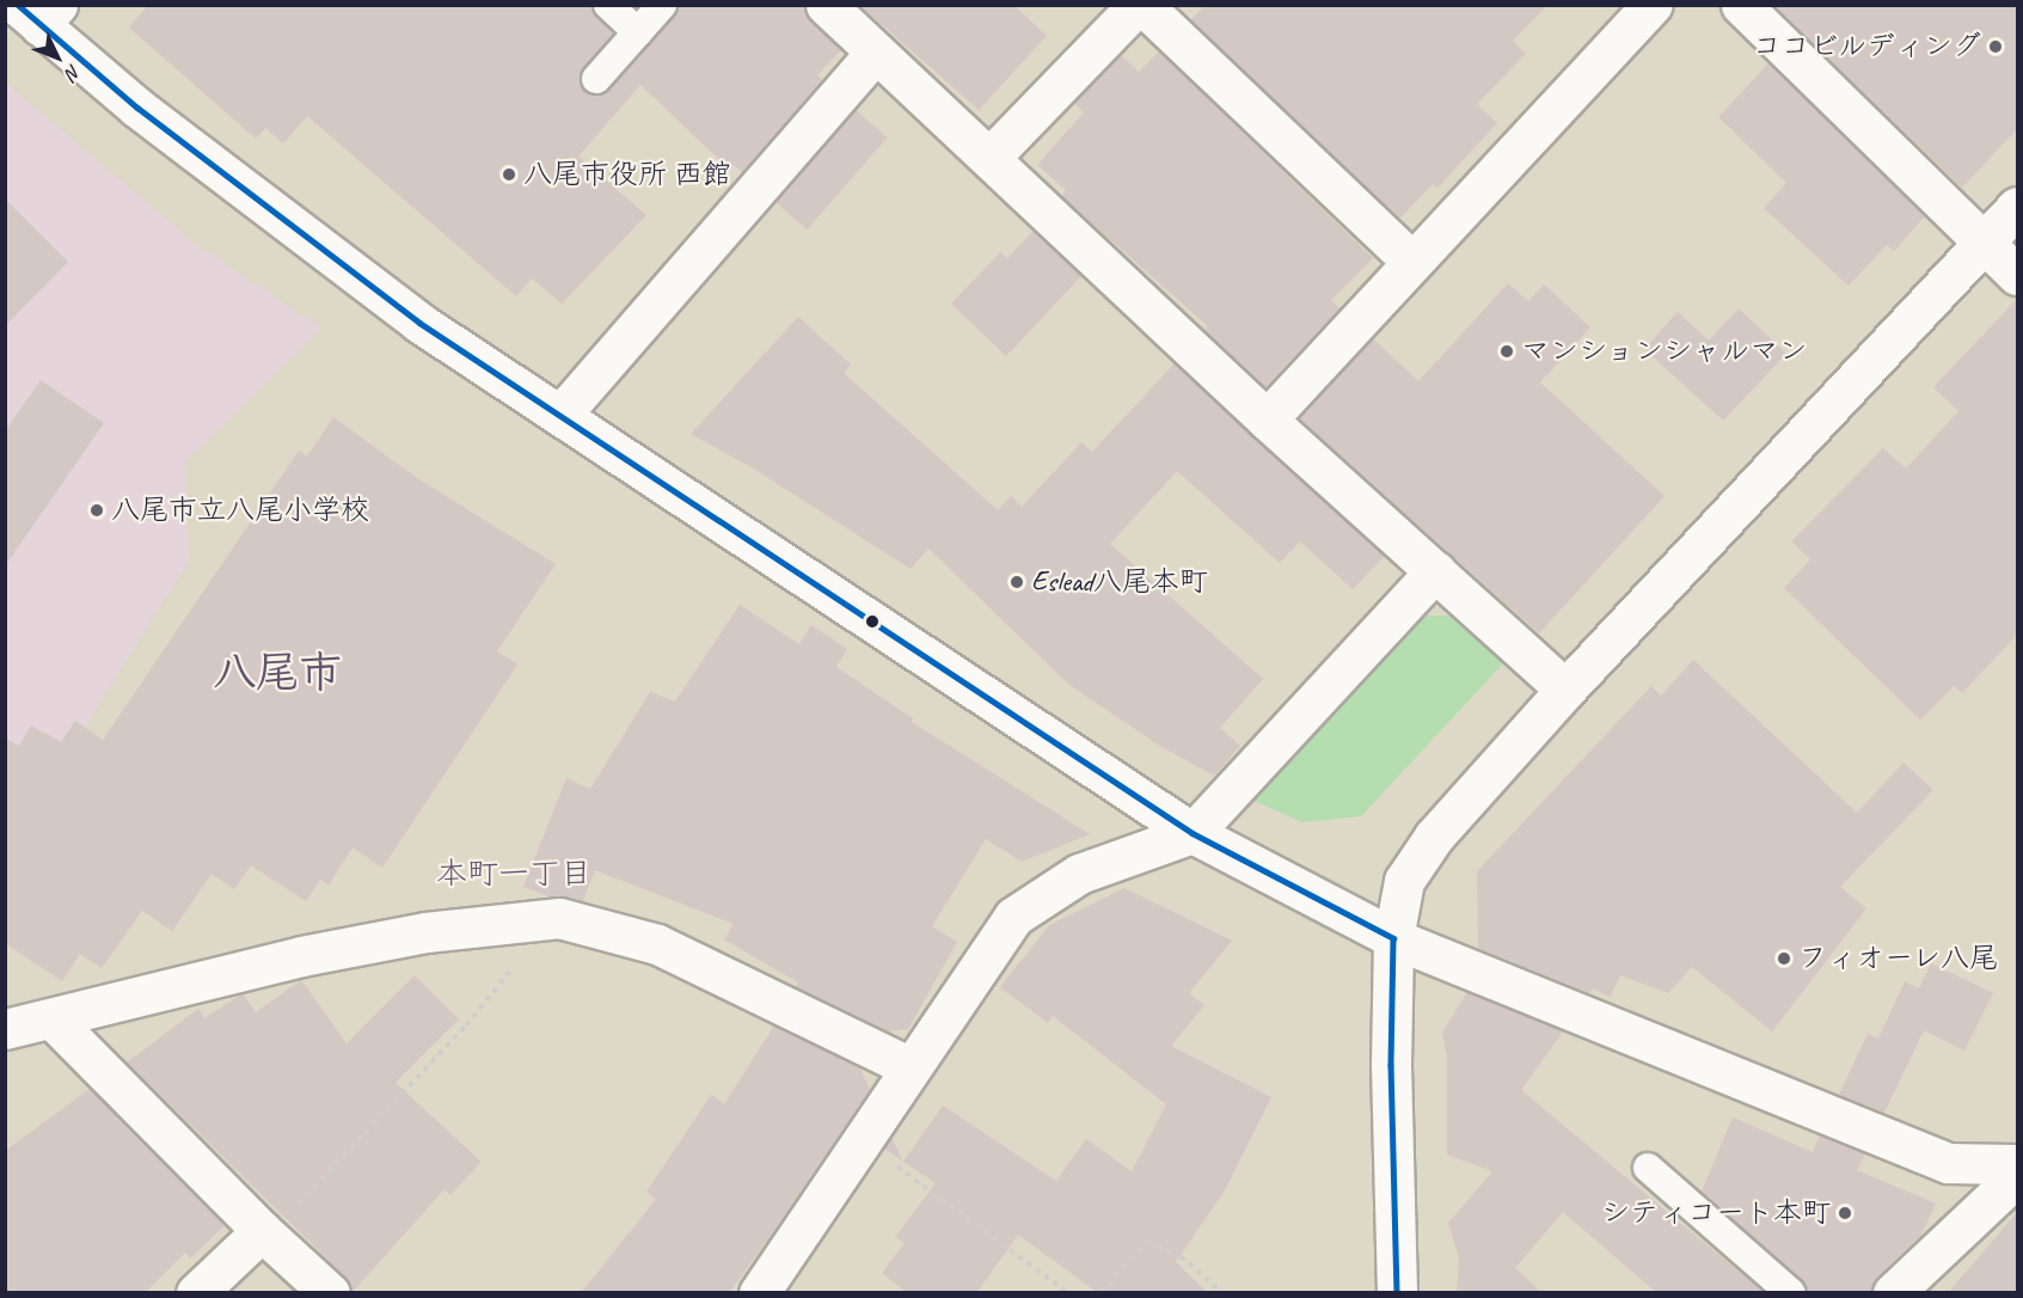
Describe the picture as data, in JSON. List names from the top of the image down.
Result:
{
  "districts": ["八尾市", "本町一丁目"],
  "places": [
    "ココビルディング",
    "八尾市役所 西館",
    "マンションシャルマン",
    "八尾市立八尾小学校",
    "Eslead八尾本町",
    "フィオーレ八尾",
    "シティコート本町"
  ],
  "north": "bottom right"
}
